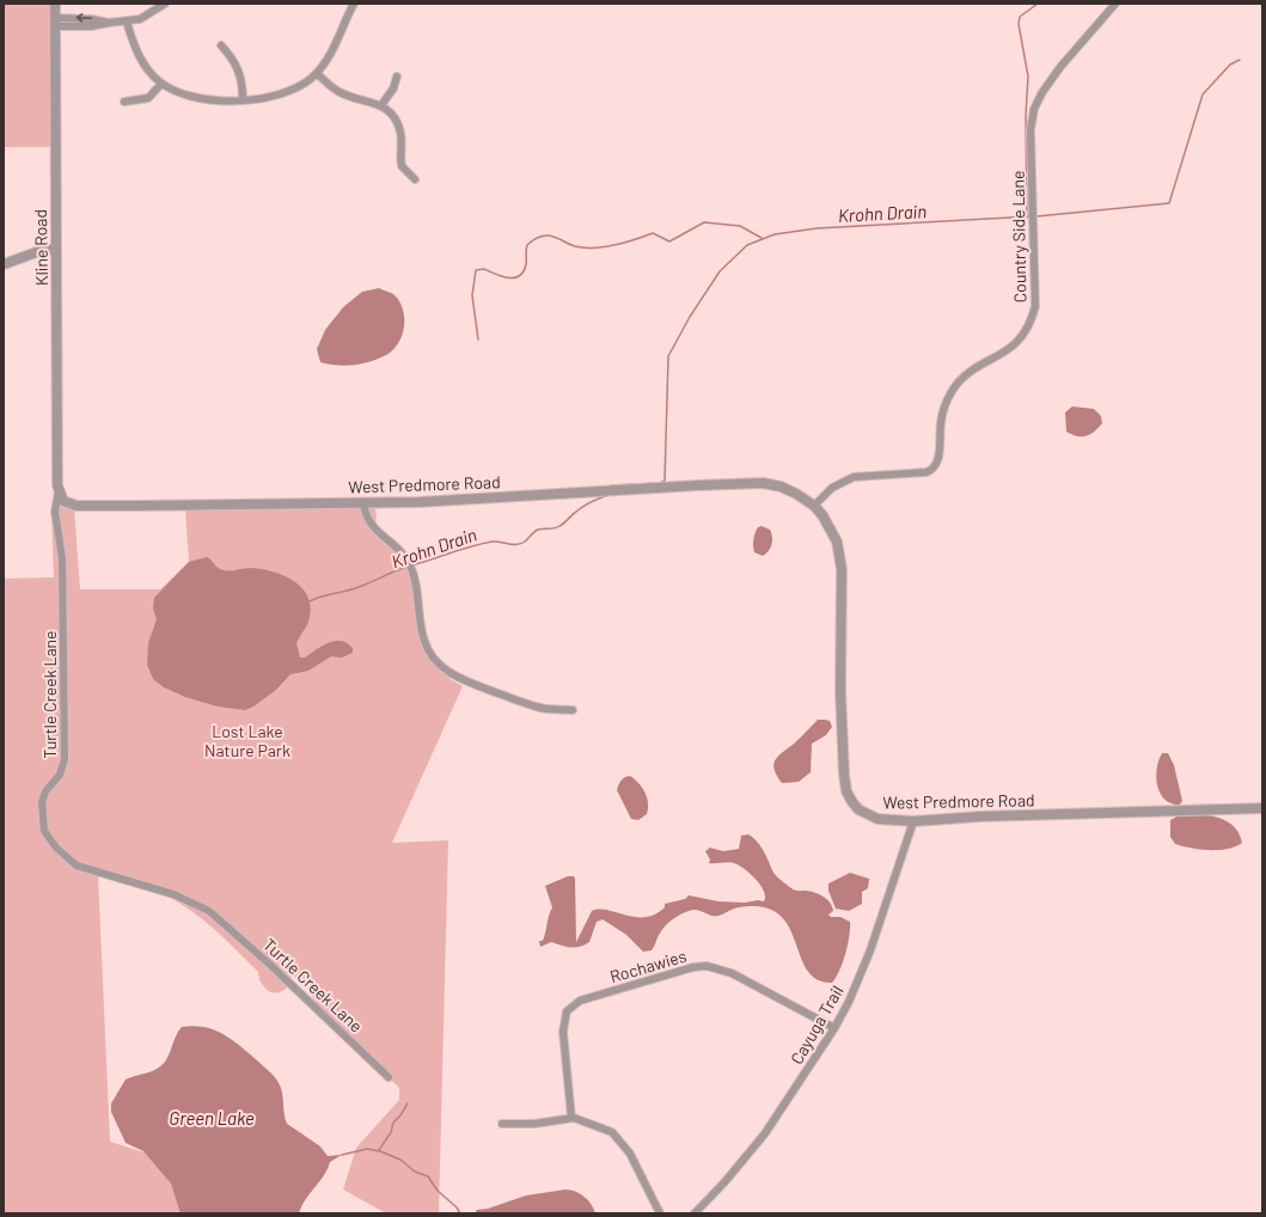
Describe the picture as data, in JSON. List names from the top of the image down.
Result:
{
  "streets": {
    "street": [
      "Country Side Lane",
      "Kline Road",
      "West Predmore Road",
      "Turtle Creek Lane",
      "Rochawies",
      "Cayuga Trail"
    ]
  },
  "crossings": [
    ["Country Side Lane", "West Predmore Road"],
    ["Kline Road", "West Predmore Road"],
    ["Kline Road", "Turtle Creek Lane"],
    ["West Predmore Road", "Turtle Creek Lane"],
    ["West Predmore Road", "Cayuga Trail"],
    ["Rochawies", "Cayuga Trail"]
  ],
  "water": ["Krohn Drain", "Green Lake"],
  "parks": ["Lost Lake Nature Park"]
}
